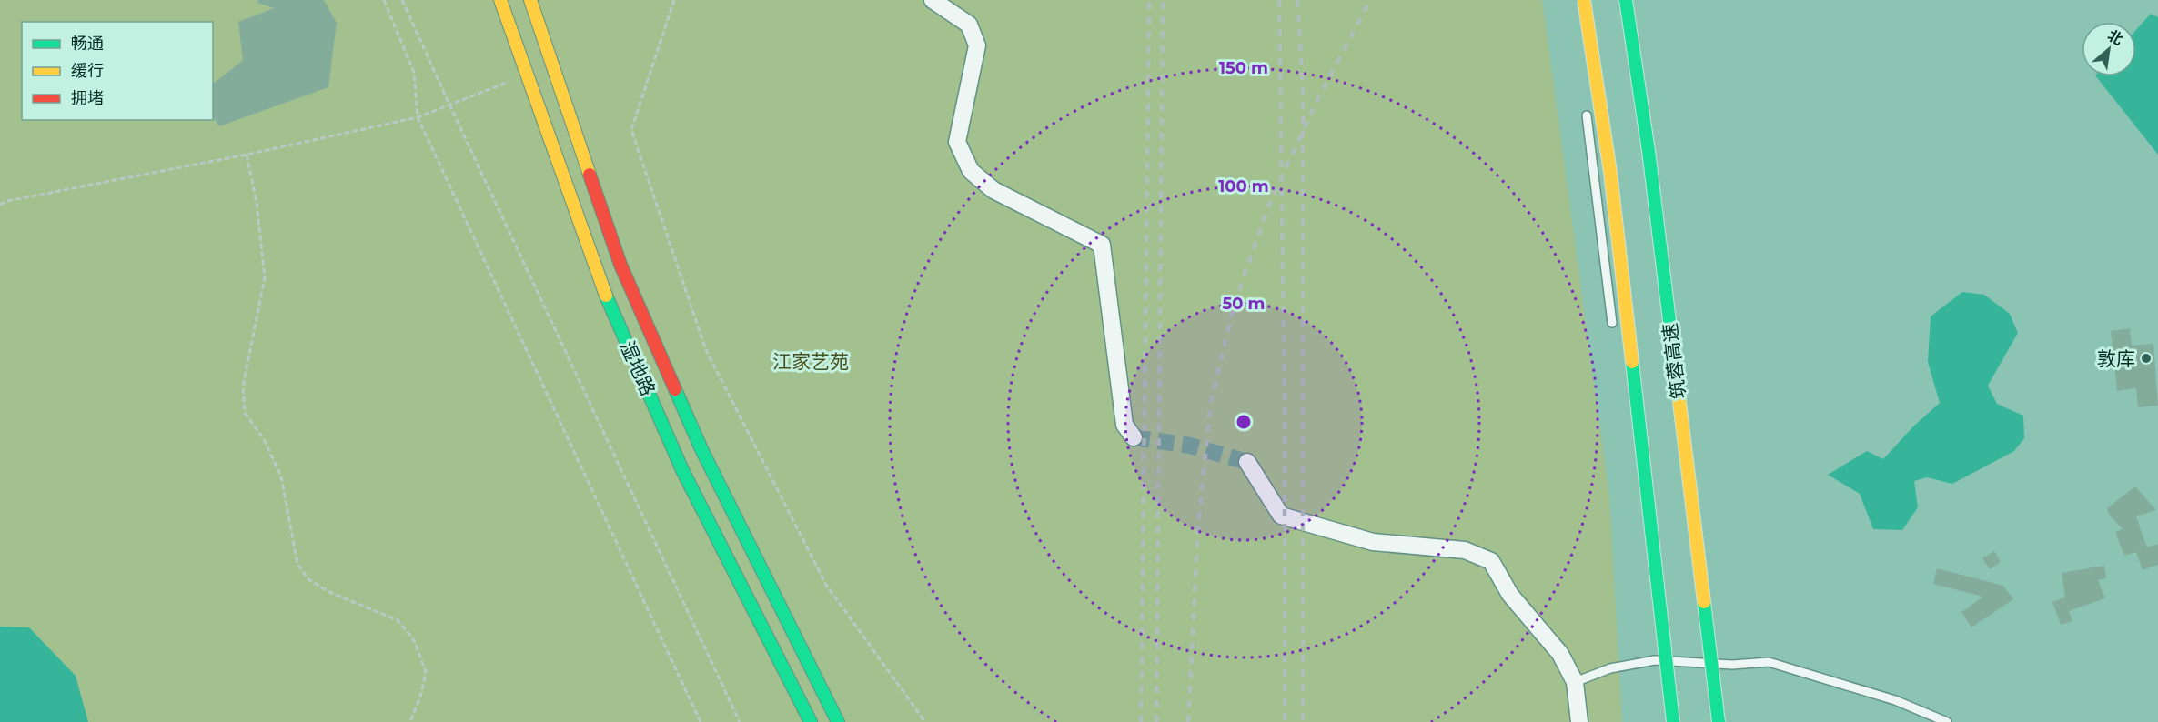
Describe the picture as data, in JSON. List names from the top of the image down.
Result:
{
  "streets": {
    "main road": ["筑蓉高速", "湿地路"]
  },
  "parks": ["江家艺苑"],
  "places": ["敦库"],
  "legend": ["畅通", "缓行", "拥堵"],
  "north": "top right",
  "rings": ["150 m", "100 m", "50 m"]
}
